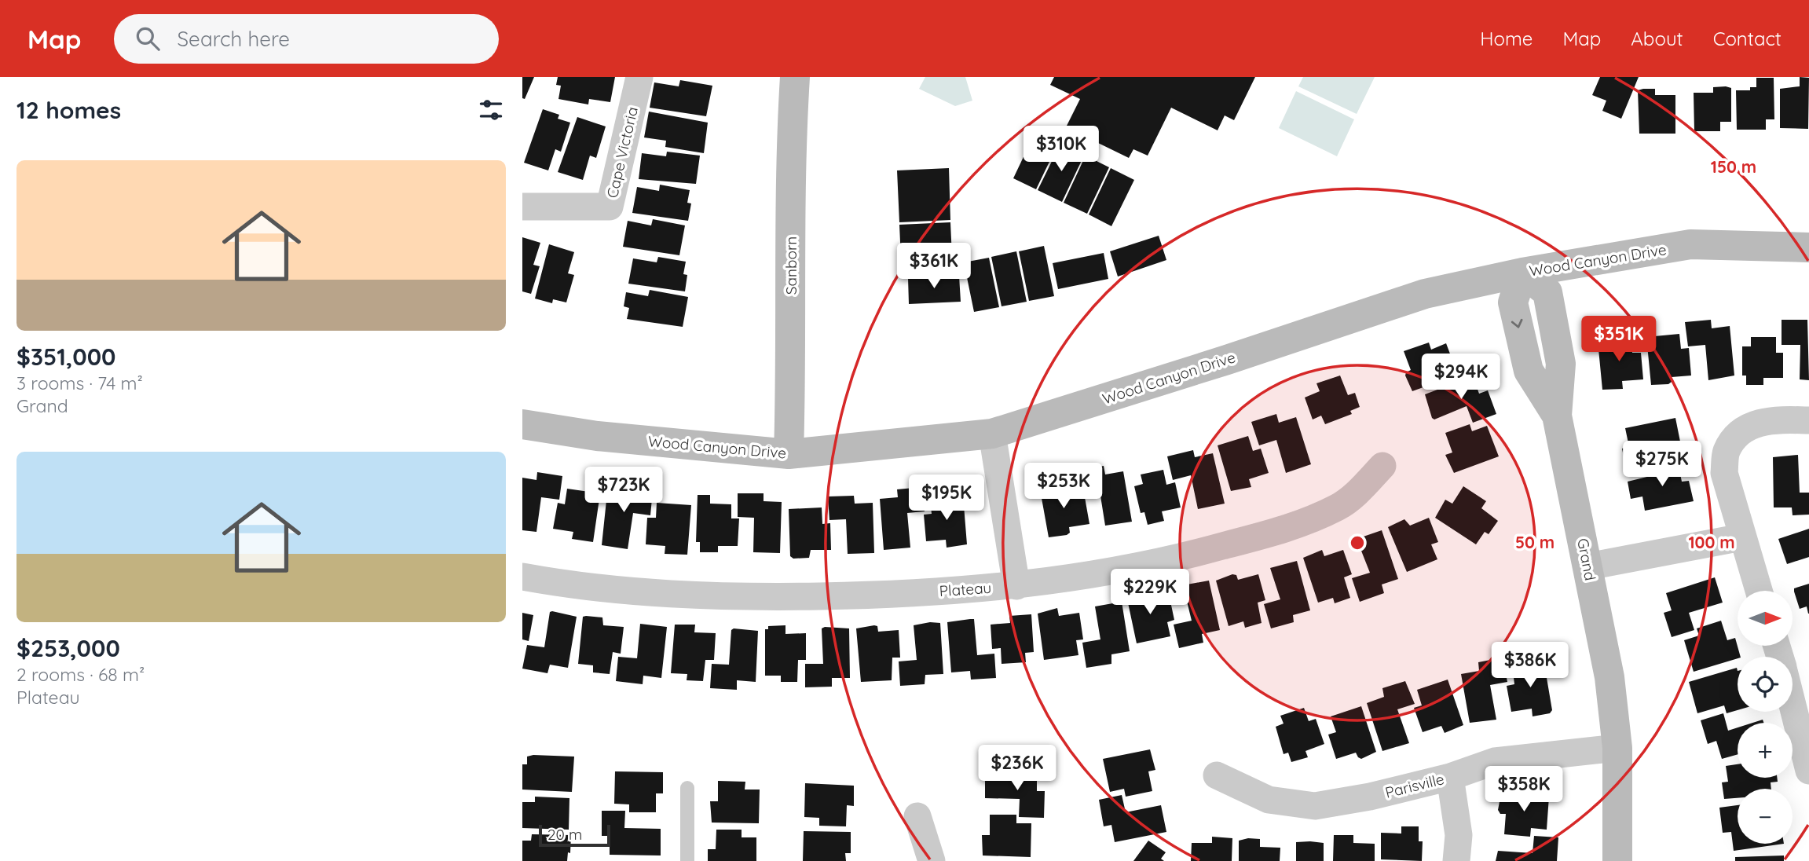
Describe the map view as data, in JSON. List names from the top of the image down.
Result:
{
  "streets": {
    "street": [
      "Cape Victoria",
      "Wood Canyon Drive",
      "Sanborn",
      "Grand",
      "Plateau",
      "Parisville"
    ]
  },
  "crossings": [
    ["Wood Canyon Drive", "Sanborn"],
    ["Wood Canyon Drive", "Grand"],
    ["Grand", "Parisville"]
  ],
  "scale_bar": "20 m",
  "north": "right",
  "page": {
    "header": "Map",
    "search": "Search here",
    "nav": [
      "Home",
      "Map",
      "About",
      "Contact"
    ],
    "heading": "12 homes",
    "price": [
      "$310K",
      "$361K",
      "$351K",
      "$294K",
      "$275K",
      "$253K",
      "$723K",
      "$195K",
      "$229K",
      "$386K",
      "$236K",
      "$358K"
    ],
    "list": [
      {
        "name": "$351,000",
        "note": "3 rooms · 74 m² · Grand"
      },
      {
        "name": "$253,000",
        "note": "2 rooms · 68 m² · Plateau"
      }
    ],
    "map_buttons": ["+", "−"],
    "scale": "20 m"
  },
  "rings": ["150 m", "50 m", "100 m"]
}
